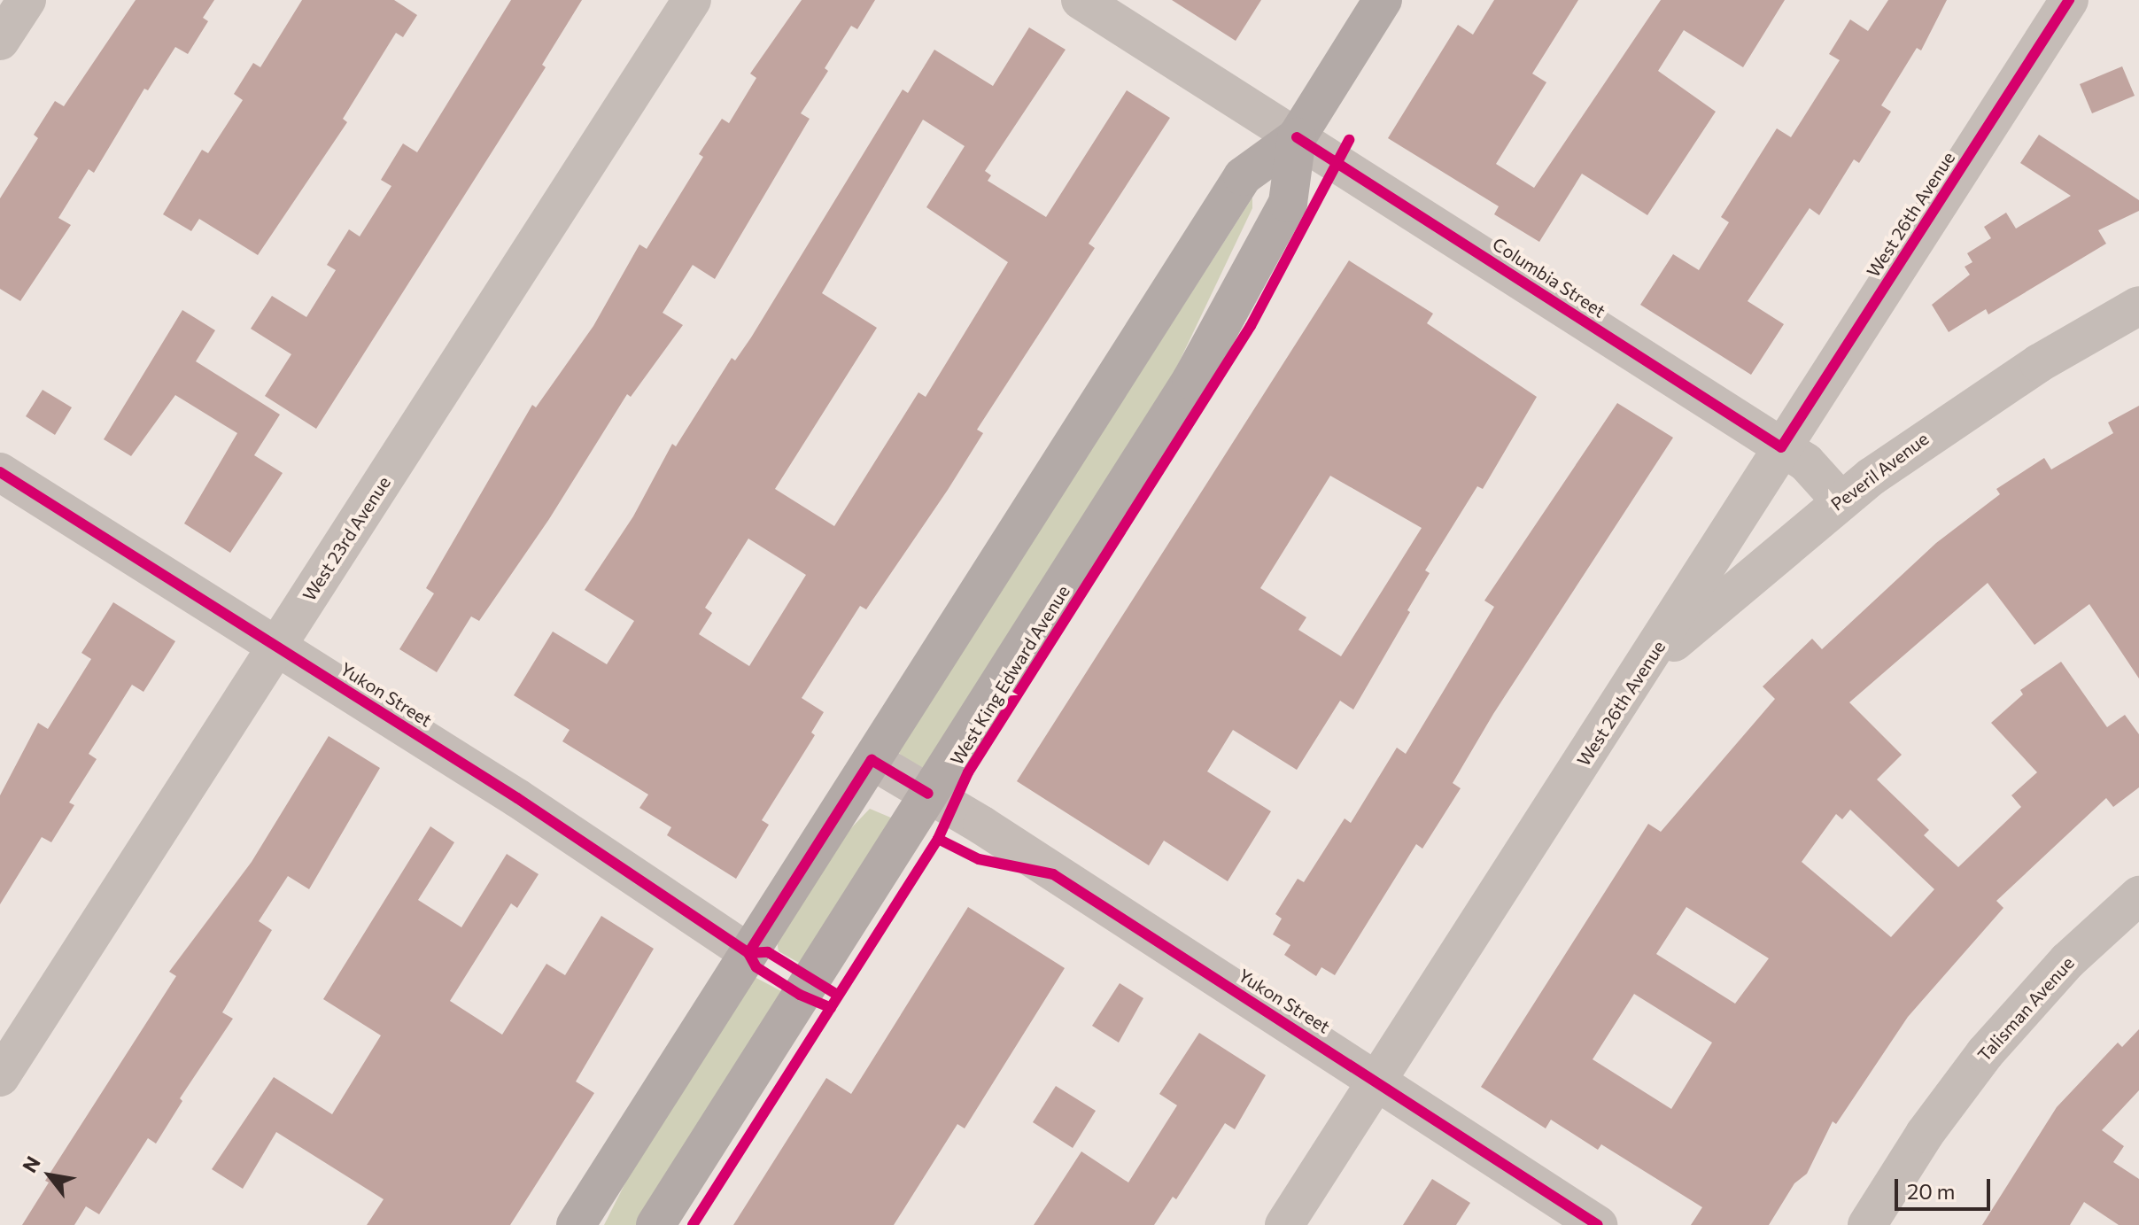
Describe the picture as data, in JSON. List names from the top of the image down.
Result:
{
  "streets": {
    "main road": ["West King Edward Avenue"],
    "street": [
      "West 26th Avenue",
      "Columbia Street",
      "Peveril Avenue",
      "West 23rd Avenue",
      "Yukon Street",
      "Talisman Avenue"
    ]
  },
  "crossings": [
    ["West 26th Avenue", "Columbia Street"],
    ["West 26th Avenue", "Peveril Avenue"],
    ["West 26th Avenue", "Yukon Street"],
    ["Columbia Street", "Peveril Avenue"],
    ["Columbia Street", "West King Edward Avenue"],
    ["West 23rd Avenue", "Yukon Street"],
    ["West King Edward Avenue", "Yukon Street"]
  ],
  "scale_bar": "20 m",
  "north": "top left"
}
